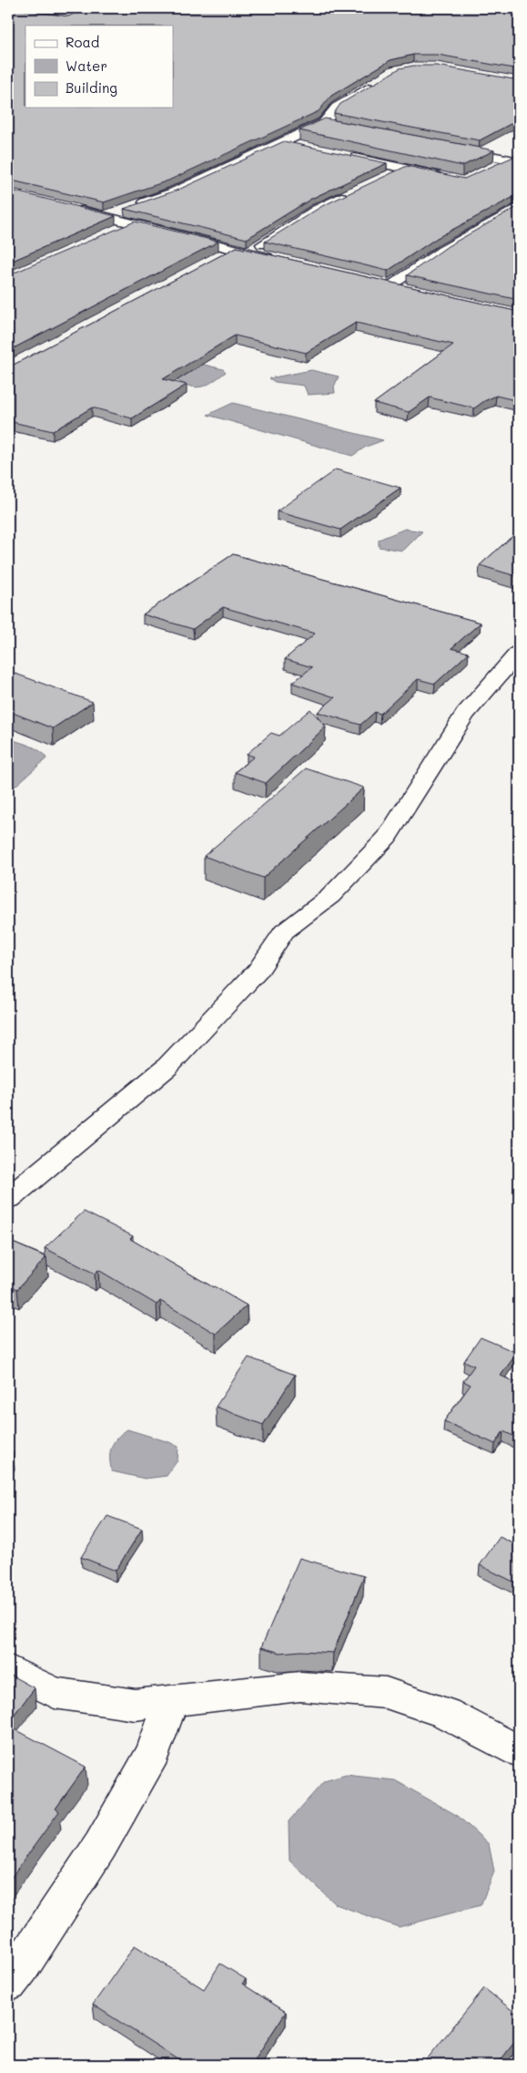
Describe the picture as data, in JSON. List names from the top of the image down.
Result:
{
  "legend": ["Road", "Water", "Building"]
}
